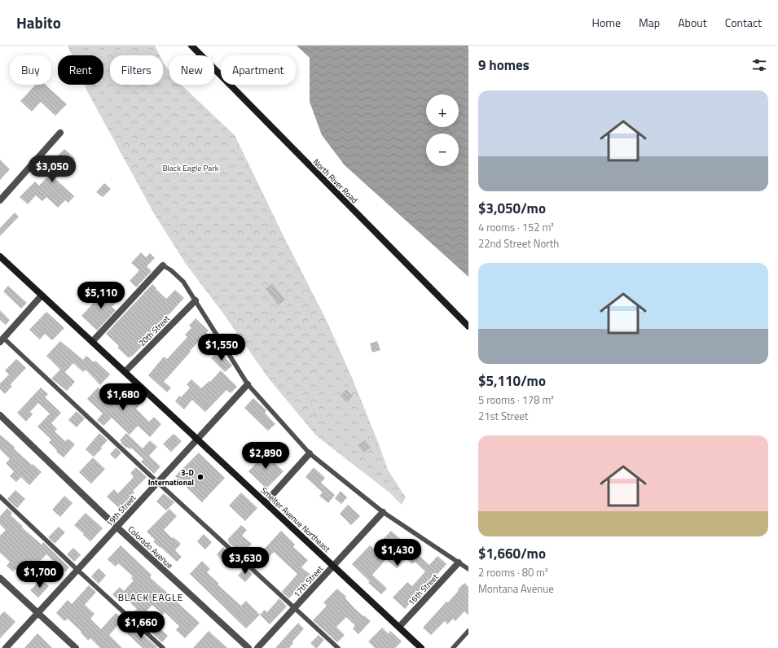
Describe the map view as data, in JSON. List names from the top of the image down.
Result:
{
  "streets": {
    "street": [
      "North River Road",
      "20th Street",
      "19th Street",
      "Smelter Avenue Northeast",
      "Colorado Avenue",
      "17th Street",
      "16th Street"
    ]
  },
  "crossings": [
    ["20th Street", "Smelter Avenue Northeast"],
    ["19th Street", "Smelter Avenue Northeast"],
    ["19th Street", "Colorado Avenue"],
    ["Smelter Avenue Northeast", "17th Street"],
    ["Smelter Avenue Northeast", "16th Street"]
  ],
  "districts": ["BLACK EAGLE"],
  "parks": ["Black Eagle Park"],
  "places": ["3-D International"],
  "page": {
    "header": "Habito",
    "nav": [
      "Home",
      "Map",
      "About",
      "Contact"
    ],
    "heading": "9 homes",
    "chip": [
      "Buy",
      "Rent",
      "Filters",
      "New",
      "Apartment"
    ],
    "list": [
      {
        "name": "$3,050/mo",
        "note": "4 rooms · 152 m² · 22nd Street North"
      },
      {
        "name": "$5,110/mo",
        "note": "5 rooms · 178 m² · 21st Street"
      },
      {
        "name": "$1,660/mo",
        "note": "2 rooms · 80 m² · Montana Avenue"
      }
    ],
    "map_buttons": ["+", "−"],
    "price": [
      "$3,050",
      "$5,110",
      "$1,550",
      "$1,680",
      "$2,890",
      "$1,430",
      "$3,630",
      "$1,700",
      "$1,660"
    ]
  }
}
